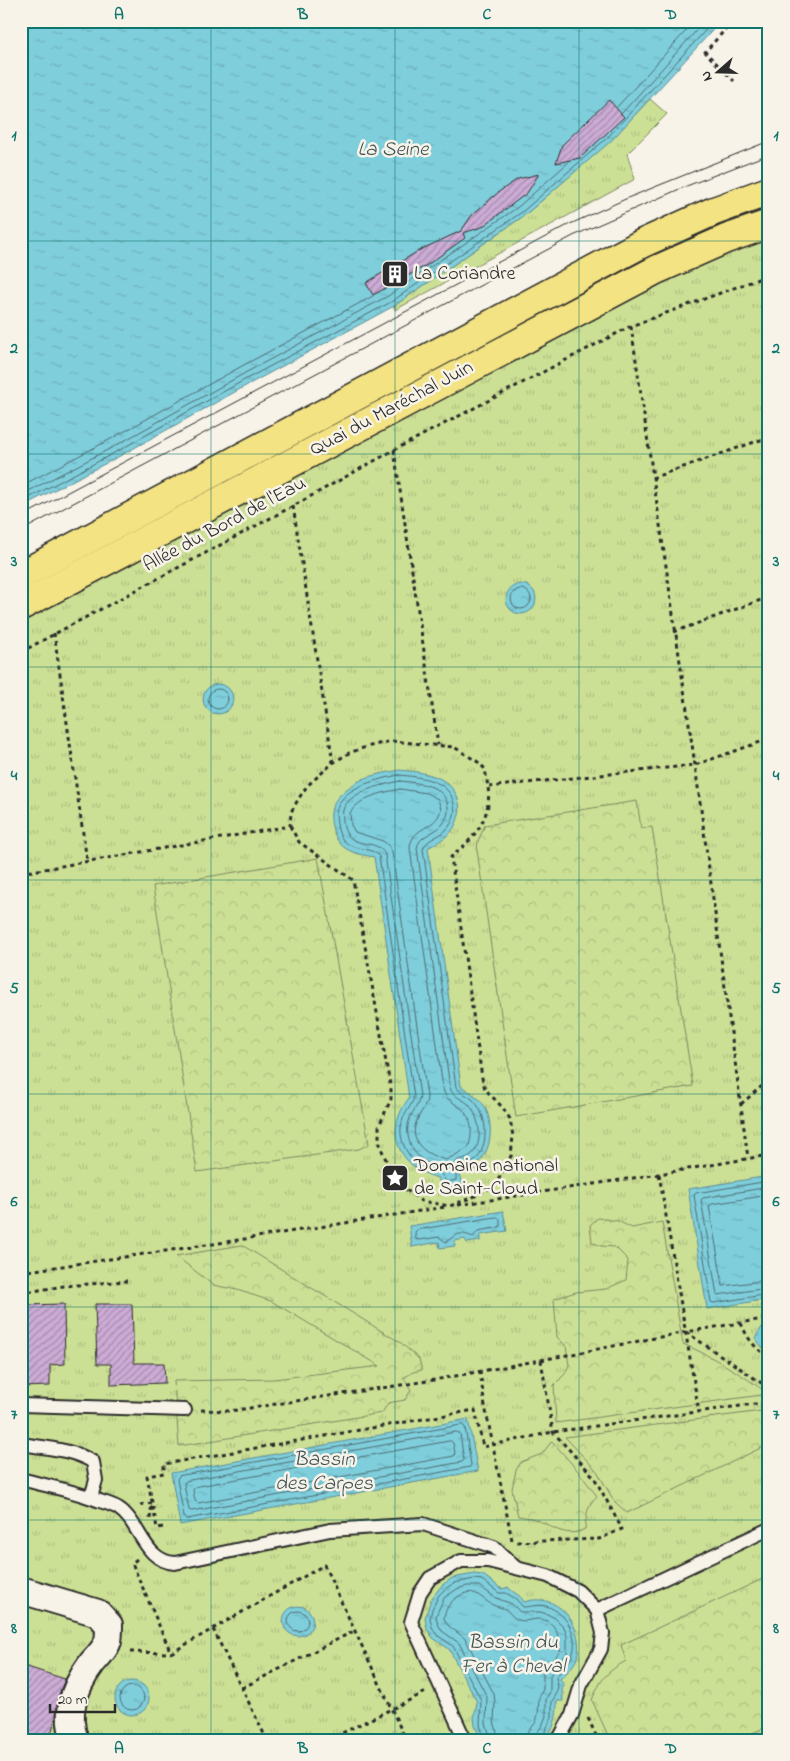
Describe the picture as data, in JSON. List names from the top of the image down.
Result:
{
  "streets": {
    "main road": ["Quai du Maréchal Juin"],
    "path": ["Allée du Bord de l'Eau"]
  },
  "water": ["La Seine", "Bassin des Carpes", "Bassin du Fer à Cheval"],
  "places": {
    "building": ["La Coriandre"],
    "place": ["Domaine national de Saint-Cloud"]
  },
  "scale_bar": "20 m",
  "north": "left",
  "grid": {
    "columns": [
      "A",
      "B",
      "C",
      "D"
    ],
    "rows": [
      "1",
      "2",
      "3",
      "4",
      "5",
      "6",
      "7",
      "8"
    ]
  }
}
